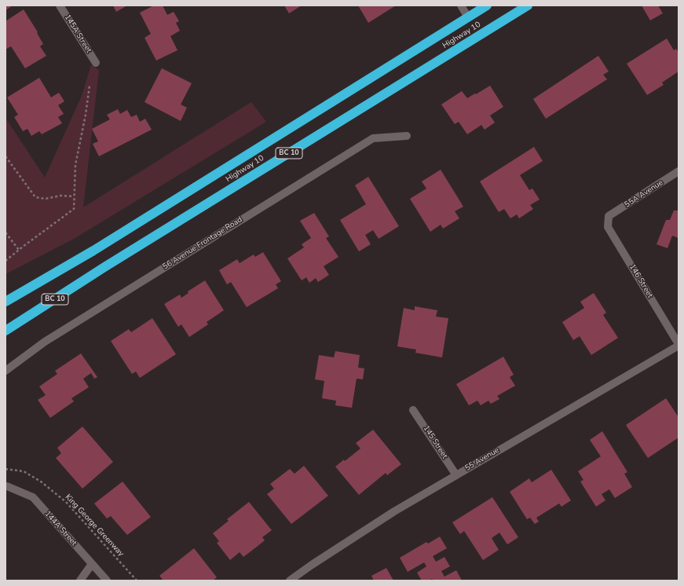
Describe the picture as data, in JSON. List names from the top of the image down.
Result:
{
  "streets": {
    "highway": ["Highway 10", "BC 10"],
    "street": [
      "145A Street",
      "55A Avenue",
      "56 Avenue Frontage Road",
      "146 Street",
      "145 Street",
      "55 Avenue",
      "144A Street"
    ],
    "path": ["King George Greenway"]
  },
  "crossings": [
    ["55A Avenue", "146 Street"],
    ["146 Street", "55 Avenue"],
    ["145 Street", "55 Avenue"]
  ]
}
